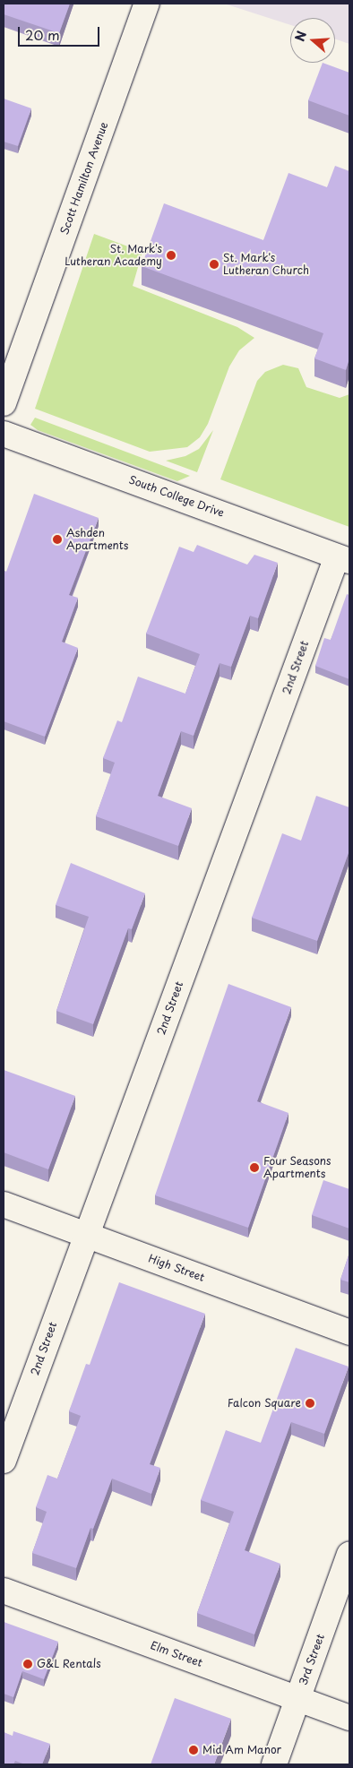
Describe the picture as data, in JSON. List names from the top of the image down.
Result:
{
  "streets": {
    "street": [
      "Scott Hamilton Avenue",
      "South College Drive",
      "2nd Street",
      "High Street",
      "Elm Street",
      "3rd Street"
    ]
  },
  "crossings": [
    ["South College Drive", "2nd Street"],
    ["2nd Street", "High Street"],
    ["Elm Street", "3rd Street"]
  ],
  "places": [
    "St. Mark's Lutheran Academy",
    "St. Mark's Lutheran Church",
    "Ashden Apartments",
    "Four Seasons Apartments",
    "Falcon Square",
    "G&L Rentals",
    "Mid Am Manor"
  ],
  "scale_bar": "20 m",
  "north": "left"
}
